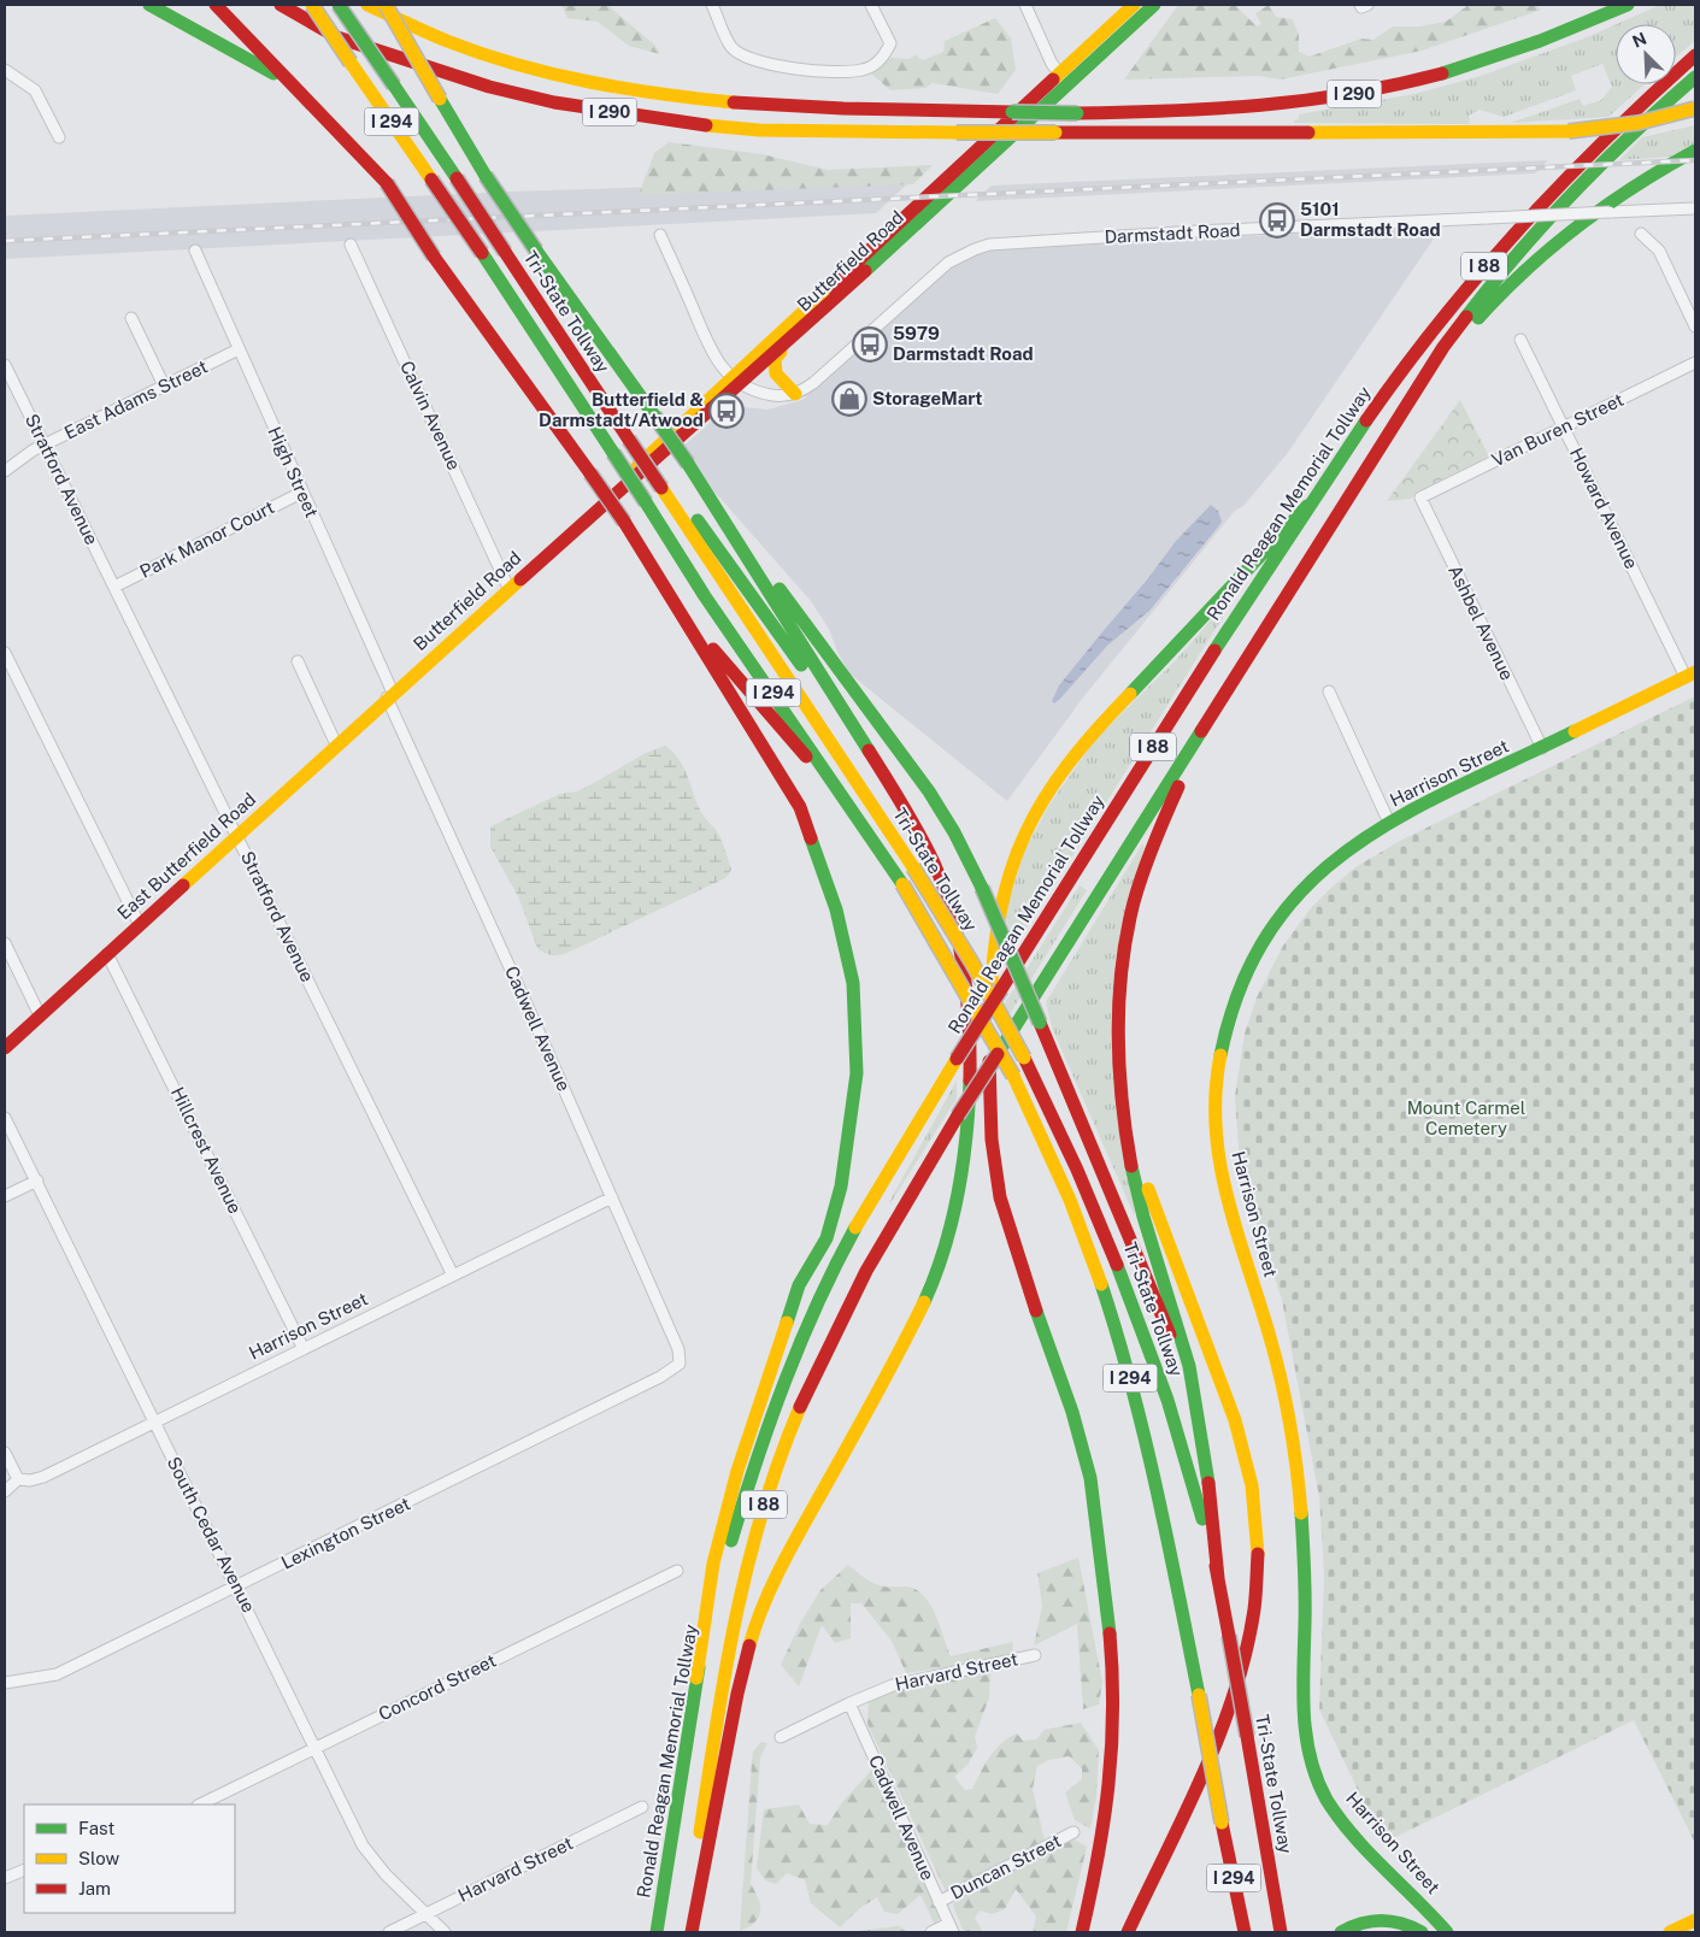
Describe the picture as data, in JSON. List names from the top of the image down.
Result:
{
  "streets": {
    "main road": [
      "I 290",
      "I 294",
      "Butterfield Road",
      "I 88",
      "Tri-State Tollway",
      "Ronald Reagan Memorial Tollway",
      "Harrison Street",
      "East Butterfield Road"
    ],
    "street": [
      "Darmstadt Road",
      "East Adams Street",
      "Calvin Avenue",
      "Van Buren Street",
      "High Street",
      "Stratford Avenue",
      "Howard Avenue",
      "Park Manor Court",
      "Ashbel Avenue",
      "Cadwell Avenue",
      "Hillcrest Avenue",
      "Lexington Street",
      "South Cedar Avenue",
      "Harvard Street",
      "Concord Street",
      "Duncan Street"
    ]
  },
  "crossings": [
    ["Butterfield Road", "Calvin Avenue"],
    ["Butterfield Road", "High Street"],
    ["Butterfield Road", "East Butterfield Road"],
    ["Butterfield Road", "Cadwell Avenue"],
    ["East Adams Street", "High Street"],
    ["East Adams Street", "Stratford Avenue"],
    ["Van Buren Street", "Howard Avenue"],
    ["Van Buren Street", "Ashbel Avenue"],
    ["High Street", "Park Manor Court"],
    ["High Street", "East Butterfield Road"],
    ["High Street", "Cadwell Avenue"],
    ["Stratford Avenue", "Park Manor Court"],
    ["Stratford Avenue", "Harrison Street"],
    ["Stratford Avenue", "East Butterfield Road"],
    ["Howard Avenue", "Harrison Street"],
    ["Ashbel Avenue", "Harrison Street"],
    ["Harrison Street", "Cadwell Avenue"],
    ["Harrison Street", "Hillcrest Avenue"],
    ["Harrison Street", "South Cedar Avenue"],
    ["East Butterfield Road", "Cadwell Avenue"],
    ["East Butterfield Road", "Hillcrest Avenue"],
    ["Cadwell Avenue", "Lexington Street"],
    ["Cadwell Avenue", "Harvard Street"],
    ["Cadwell Avenue", "Duncan Street"],
    ["Lexington Street", "South Cedar Avenue"],
    ["South Cedar Avenue", "Harvard Street"],
    ["South Cedar Avenue", "Concord Street"]
  ],
  "parks": ["Mount Carmel Cemetery"],
  "places": {
    "bus stop": ["5101 Darmstadt Road", "5979 Darmstadt Road", "Butterfield & Darmstadt/Atwood"],
    "shop": ["StorageMart"]
  },
  "legend": ["Fast", "Slow", "Jam"],
  "north": "top left"
}
